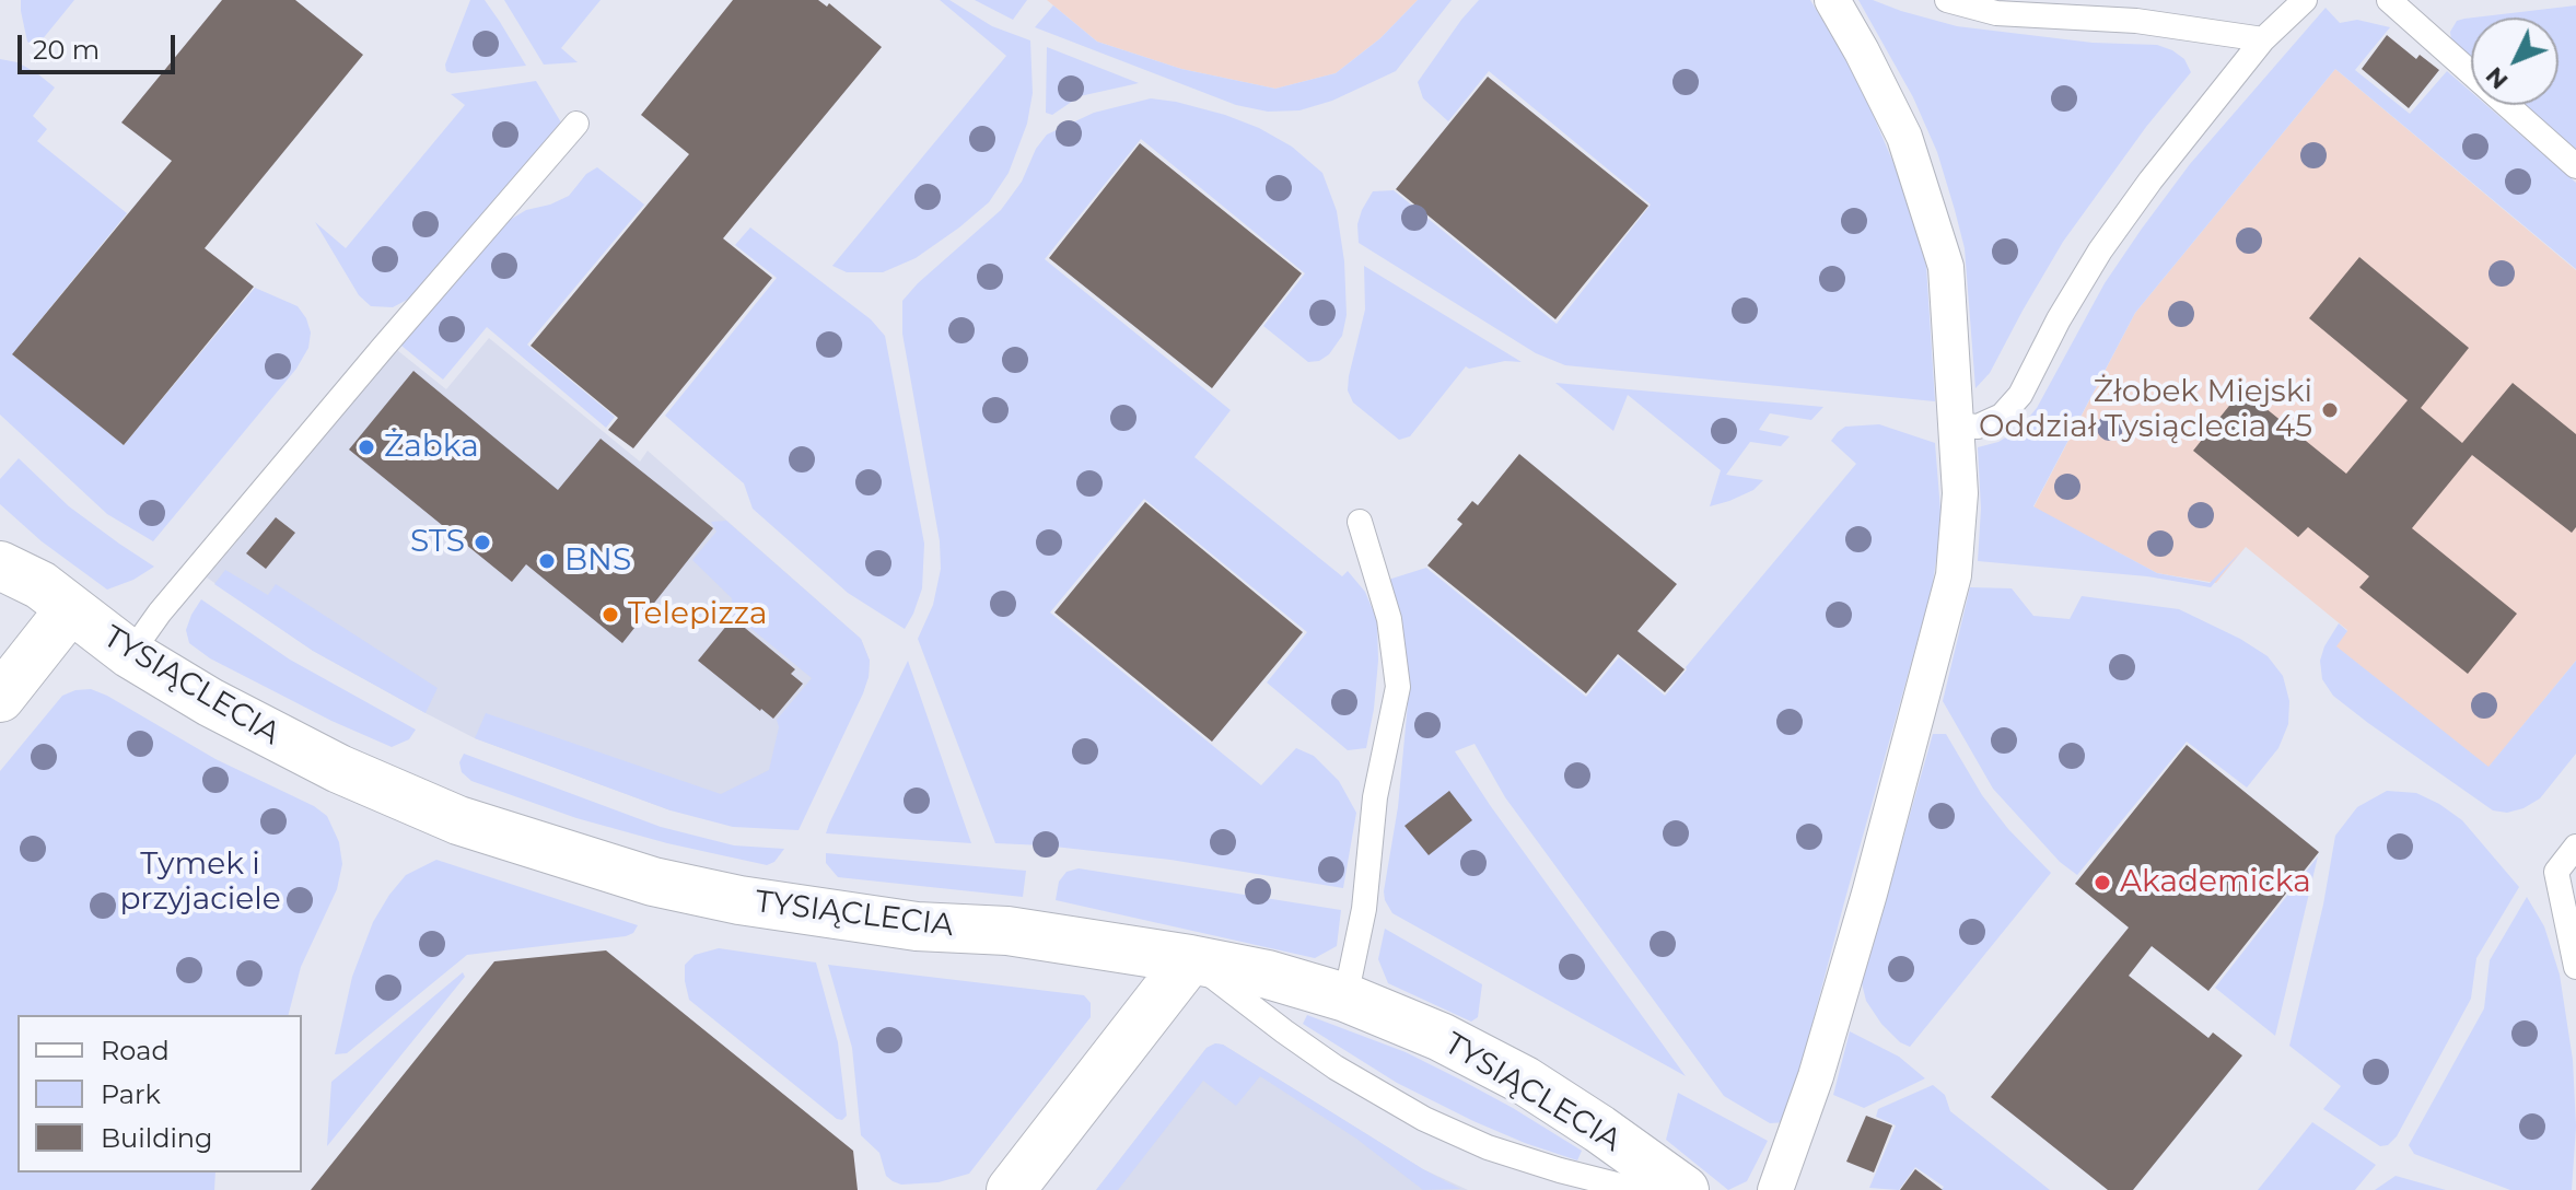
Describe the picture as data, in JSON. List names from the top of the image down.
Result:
{
  "streets": {
    "street": ["TYSIĄCLECIA"]
  },
  "parks": ["Tymek i przyjaciele"],
  "places": [
    "Żłobek Miejski Oddział Tysiąclecia 45",
    "Żabka",
    "STS",
    "BNS",
    "Telepizza",
    "Akademicka"
  ],
  "legend": ["Road", "Park", "Building"],
  "scale_bar": "20 m",
  "north": "bottom left"
}
